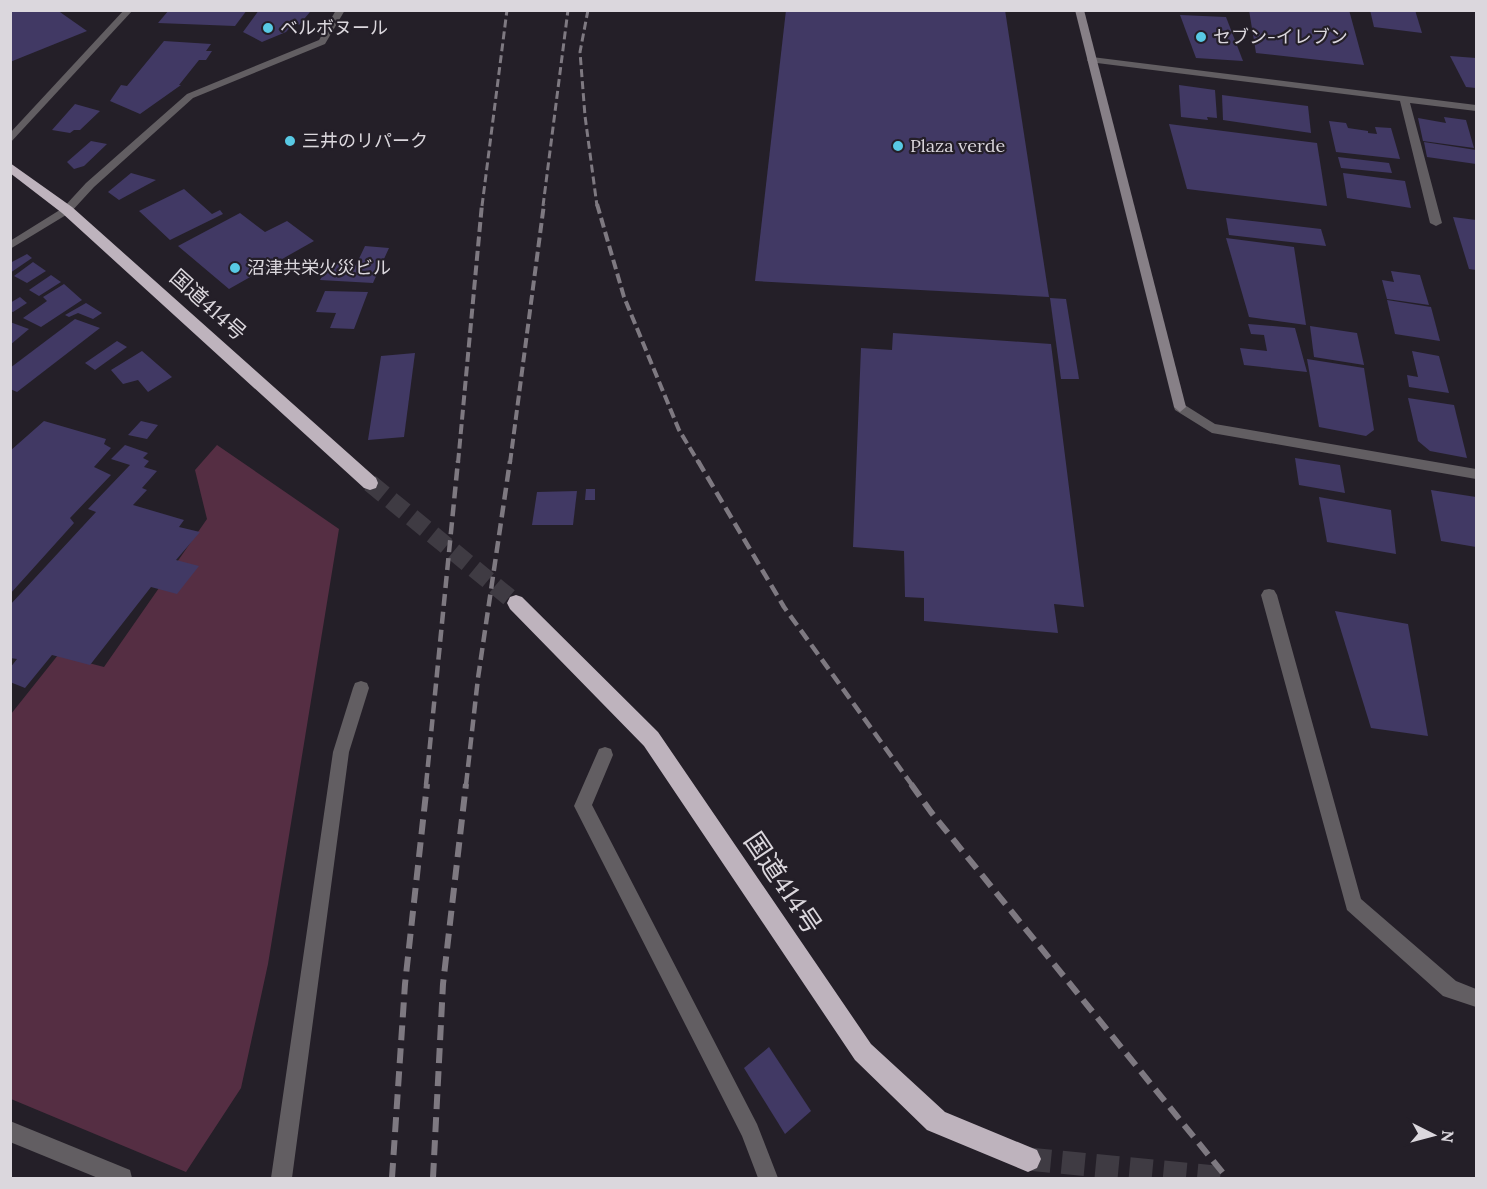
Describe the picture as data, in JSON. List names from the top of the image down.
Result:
{
  "streets": {
    "highway": ["国道414号"]
  },
  "places": [
    "ベルボヌール",
    "セブン-イレブン",
    "三井のリパーク",
    "Plaza verde",
    "沼津共栄火災ビル"
  ],
  "north": "right"
}
